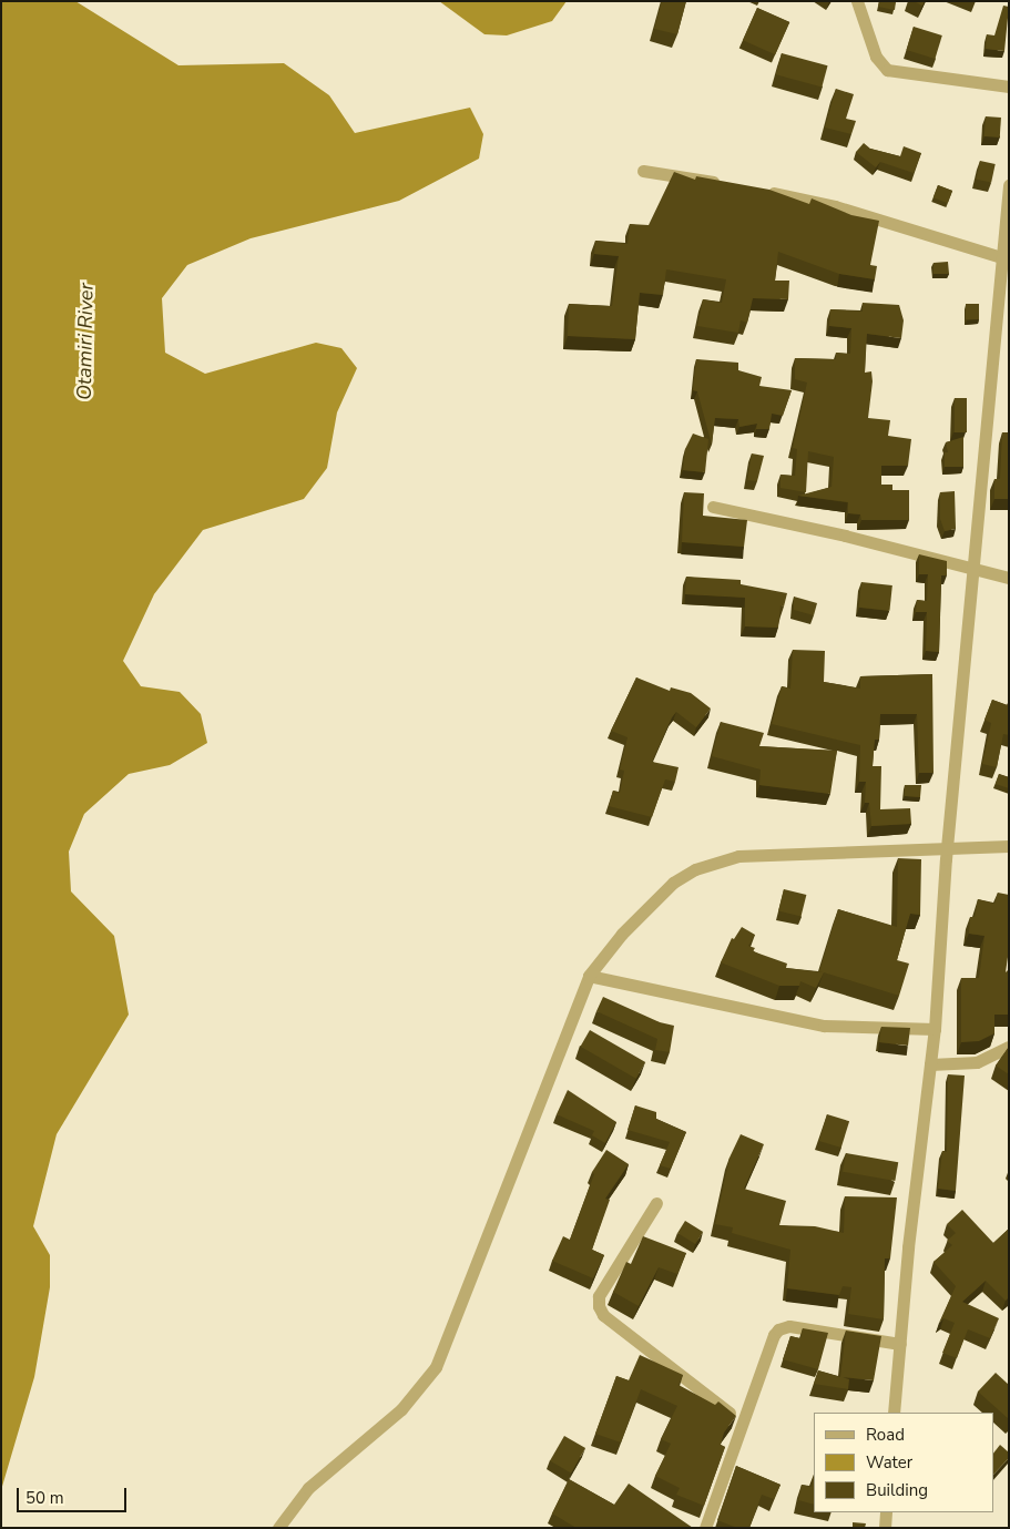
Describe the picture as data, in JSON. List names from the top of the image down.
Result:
{
  "water": ["Otamiri River"],
  "legend": ["Road", "Water", "Building"],
  "scale_bar": "50 m"
}
